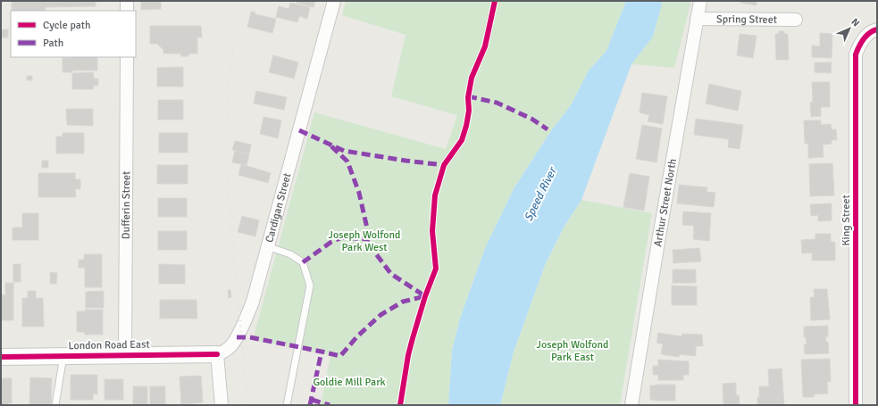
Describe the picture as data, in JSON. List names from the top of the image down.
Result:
{
  "streets": {
    "street": [
      "Spring Street",
      "Arthur Street North",
      "Dufferin Street",
      "Cardigan Street",
      "King Street",
      "London Road East"
    ]
  },
  "crossings": [
    ["Spring Street", "Arthur Street North"],
    ["Dufferin Street", "London Road East"],
    ["Cardigan Street", "London Road East"]
  ],
  "water": ["Speed River"],
  "parks": ["Joseph Wolfond Park West", "Joseph Wolfond Park East", "Goldie Mill Park"],
  "legend": ["Cycle path", "Path"],
  "north": "top right"
}
